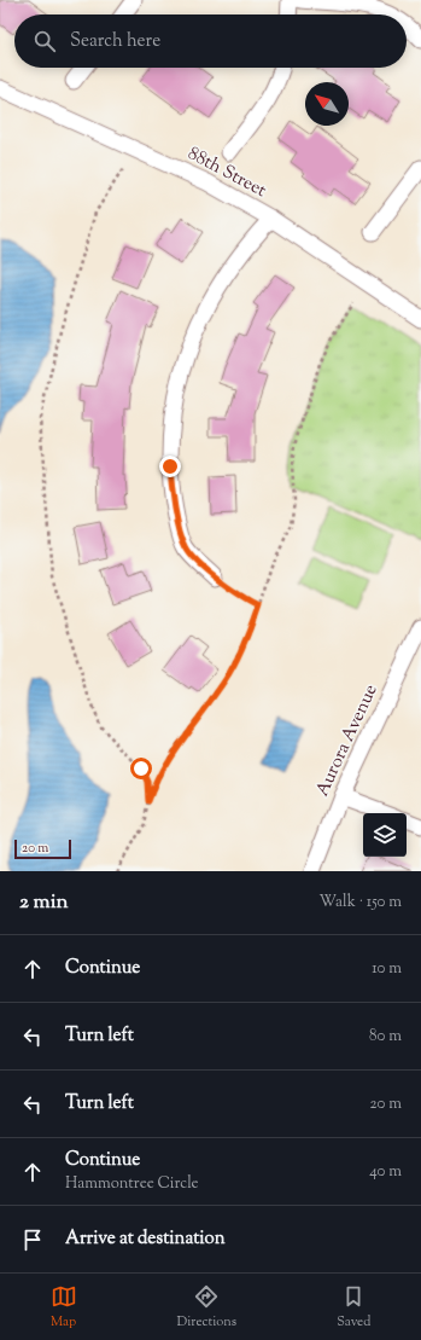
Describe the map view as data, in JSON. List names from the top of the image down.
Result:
{
  "streets": {
    "street": ["88th Street", "Aurora Avenue"]
  },
  "scale_bar": "20 m",
  "north": "top left",
  "page": {
    "search": "Search here",
    "scale": "20 m",
    "heading": ["2 min", "Walk · 150 m"],
    "list": [
      ["Continue", "10 m"],
      ["Turn left", "80 m"],
      ["Turn left", "20 m"],
      ["Continue", "Hammontree Circle", "40 m"],
      "Arrive at destination"
    ],
    "nav": ["Map", "Directions", "Saved"]
  }
}
